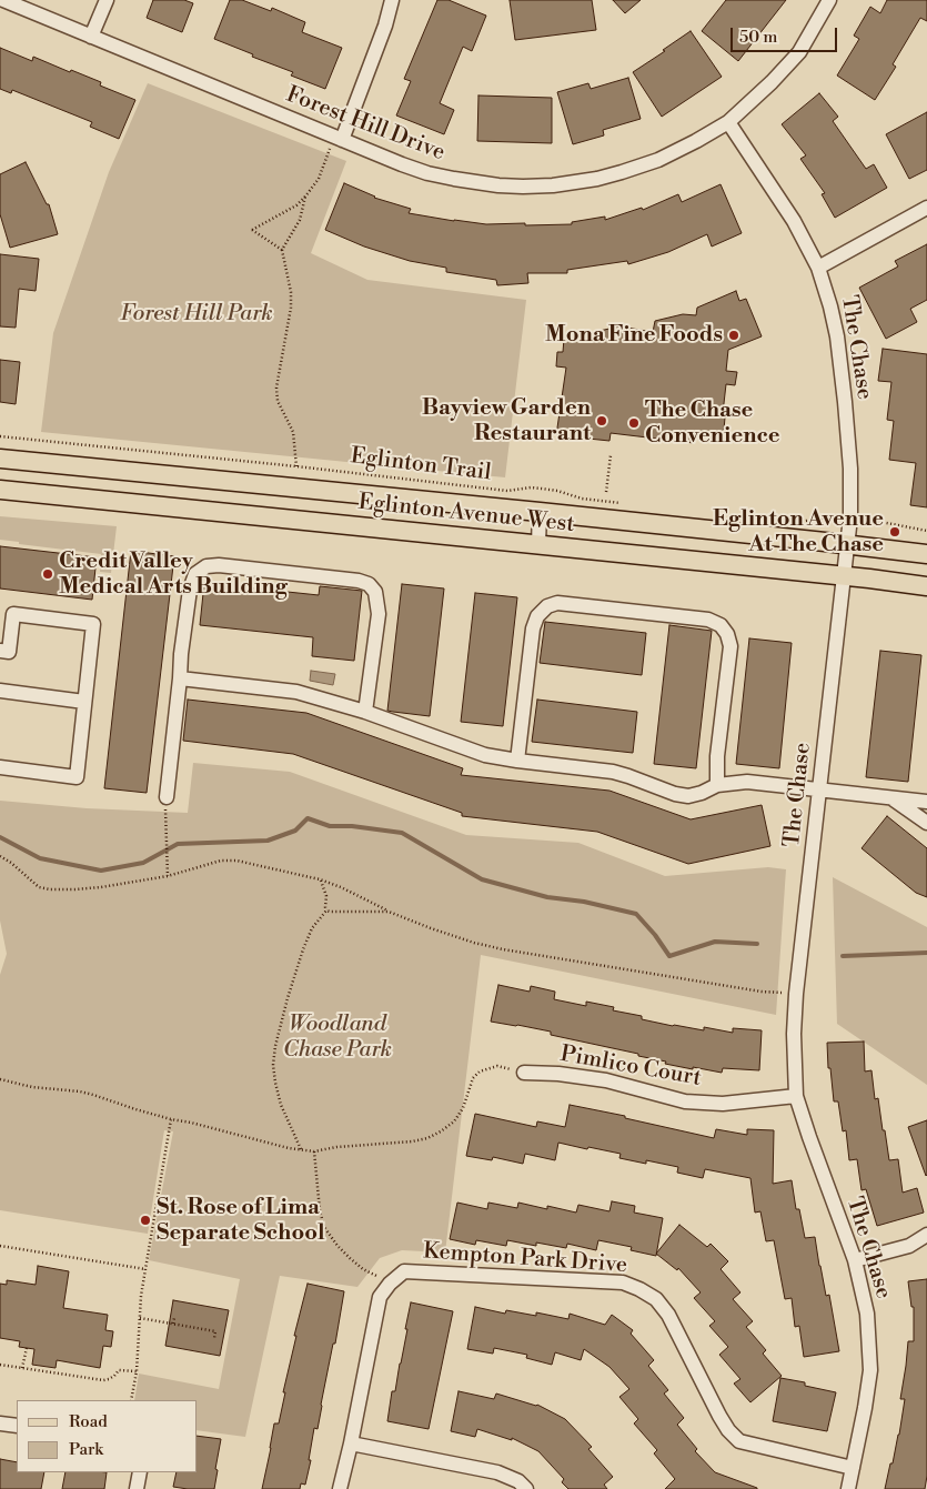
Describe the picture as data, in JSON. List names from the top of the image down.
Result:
{
  "streets": {
    "main road": ["Eglinton Avenue West"],
    "street": [
      "Forest Hill Drive",
      "The Chase",
      "Pimlico Court",
      "Kempton Park Drive"
    ],
    "path": ["Eglinton Trail"]
  },
  "crossings": [
    ["Forest Hill Drive", "The Chase"],
    ["The Chase", "Eglinton Avenue West"],
    ["The Chase", "Pimlico Court"],
    ["The Chase", "Kempton Park Drive"]
  ],
  "parks": ["Forest Hill Park", "Woodland Chase Park"],
  "places": [
    "Mona Fine Foods",
    "Bayview Garden Restaurant",
    "The Chase Convenience",
    "Eglinton Avenue At The Chase",
    "Credit Valley Medical Arts Building",
    "St. Rose of Lima Separate School"
  ],
  "legend": ["Road", "Park"],
  "scale_bar": "50 m"
}
